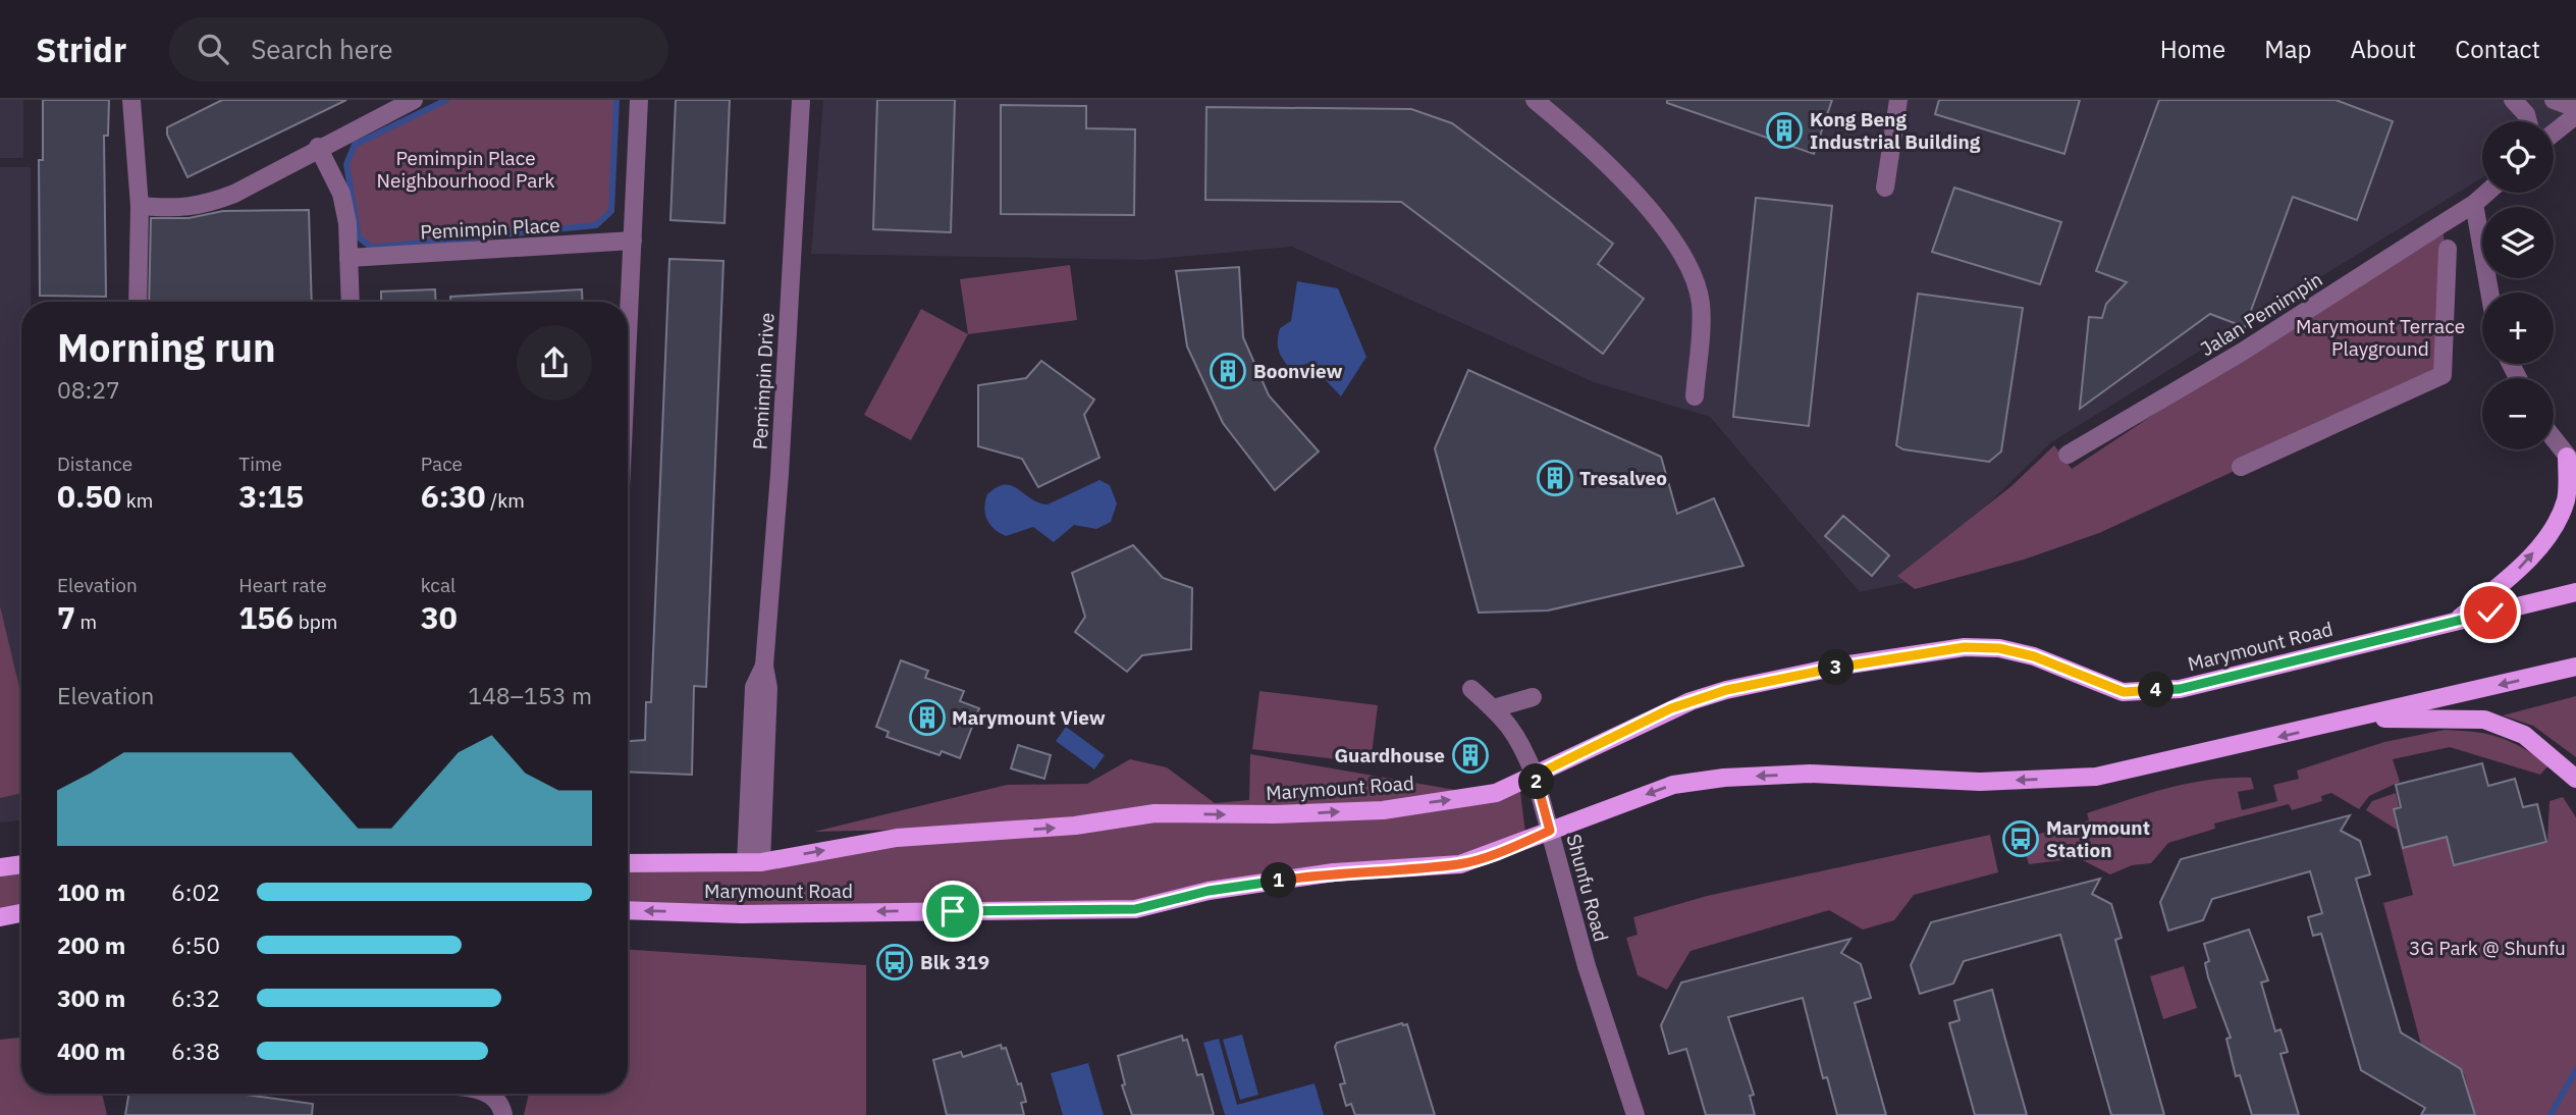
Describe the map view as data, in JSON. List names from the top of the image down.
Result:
{
  "streets": {
    "main road": ["Marymount Road"],
    "street": [
      "Pemimpin Place",
      "Jalan Pemimpin",
      "Pemimpin Drive",
      "Shunfu Road"
    ]
  },
  "crossings": [
    ["Pemimpin Drive", "Marymount Road"],
    ["Marymount Road", "Shunfu Road"]
  ],
  "parks": ["Pemimpin Place Neighbourhood Park", "Marymount Terrace Playground", "3G Park @ Shunfu"],
  "places": {
    "building": [
      "Kong Beng Industrial Building",
      "Boonview",
      "Tresalveo",
      "Marymount View",
      "Guardhouse"
    ],
    "bus stop": ["Marymount Station", "Blk 319"]
  },
  "page": {
    "header": "Stridr",
    "search": "Search here",
    "nav": [
      "Home",
      "Map",
      "About",
      "Contact"
    ],
    "map_buttons": ["+", "−"],
    "heading": ["Morning run", "08:27"],
    "stats": [
      ["Distance", "0.50 km"],
      ["Time", "3:15"],
      ["Pace", "6:30 /km"],
      ["Elevation", "7 m"],
      ["Heart rate", "156 bpm"],
      ["kcal", "30"]
    ],
    "pins": [
      "3",
      "4",
      "2",
      "1"
    ],
    "chart": ["Elevation", "148–153 m"],
    "list": [
      {
        "name": "100 m",
        "note": "6:02"
      },
      {
        "name": "200 m",
        "note": "6:50"
      },
      {
        "name": "300 m",
        "note": "6:32"
      },
      {
        "name": "400 m",
        "note": "6:38"
      }
    ]
  }
}
